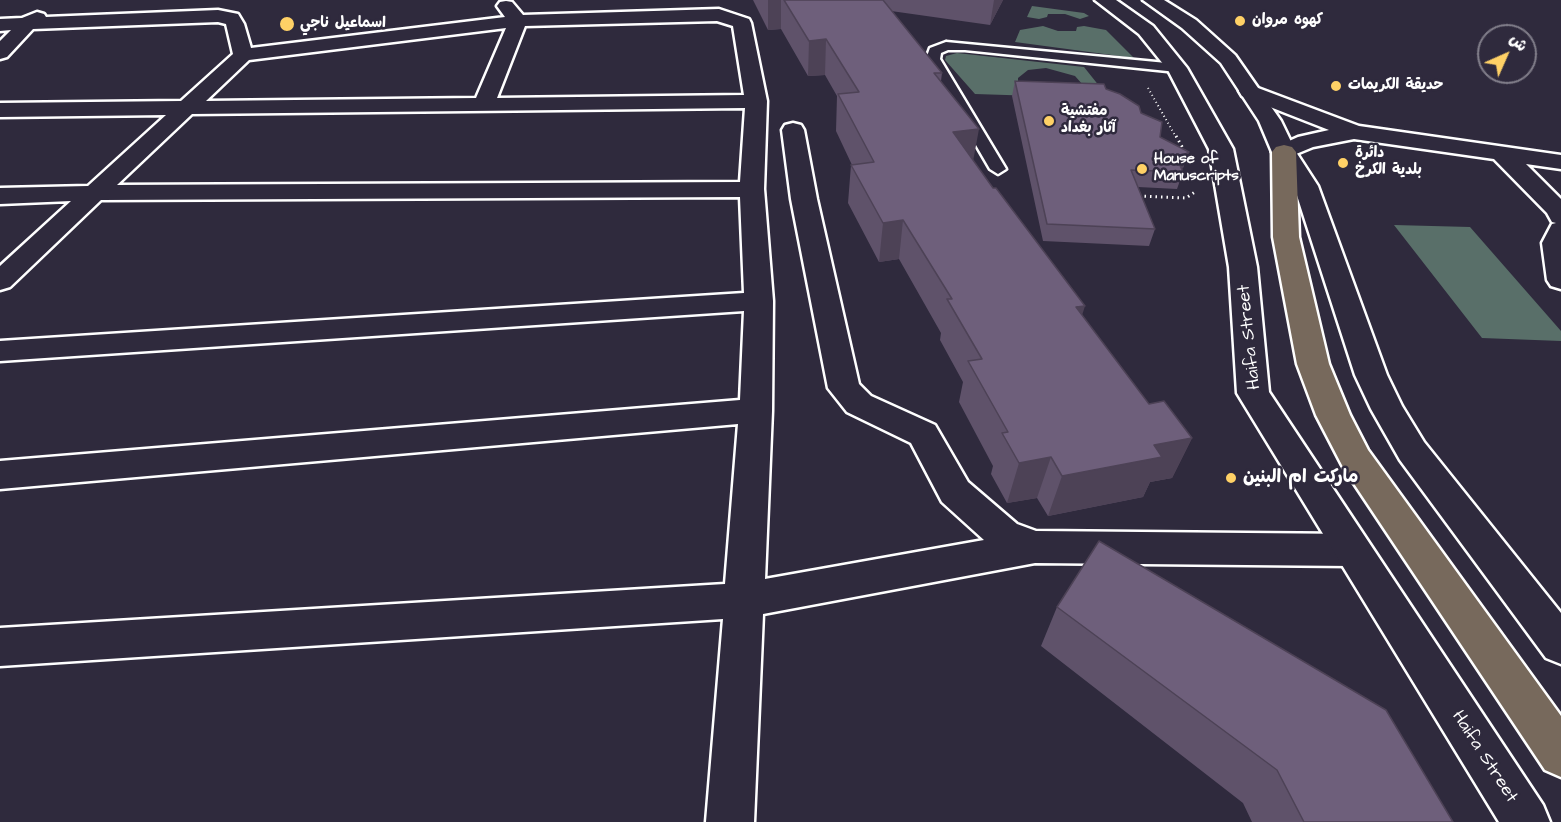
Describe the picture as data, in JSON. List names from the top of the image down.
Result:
{
  "streets": {
    "street": ["Haifa Street"]
  },
  "places": [
    "كهوه مروان",
    "اسماعيل ناجي",
    "حديقة الكريمات",
    "مفتشية آثار بغداد",
    "دائرة بلدية الكرخ",
    "House of Manuscripts",
    "ماركت ام البنين"
  ],
  "north": "top right"
}
